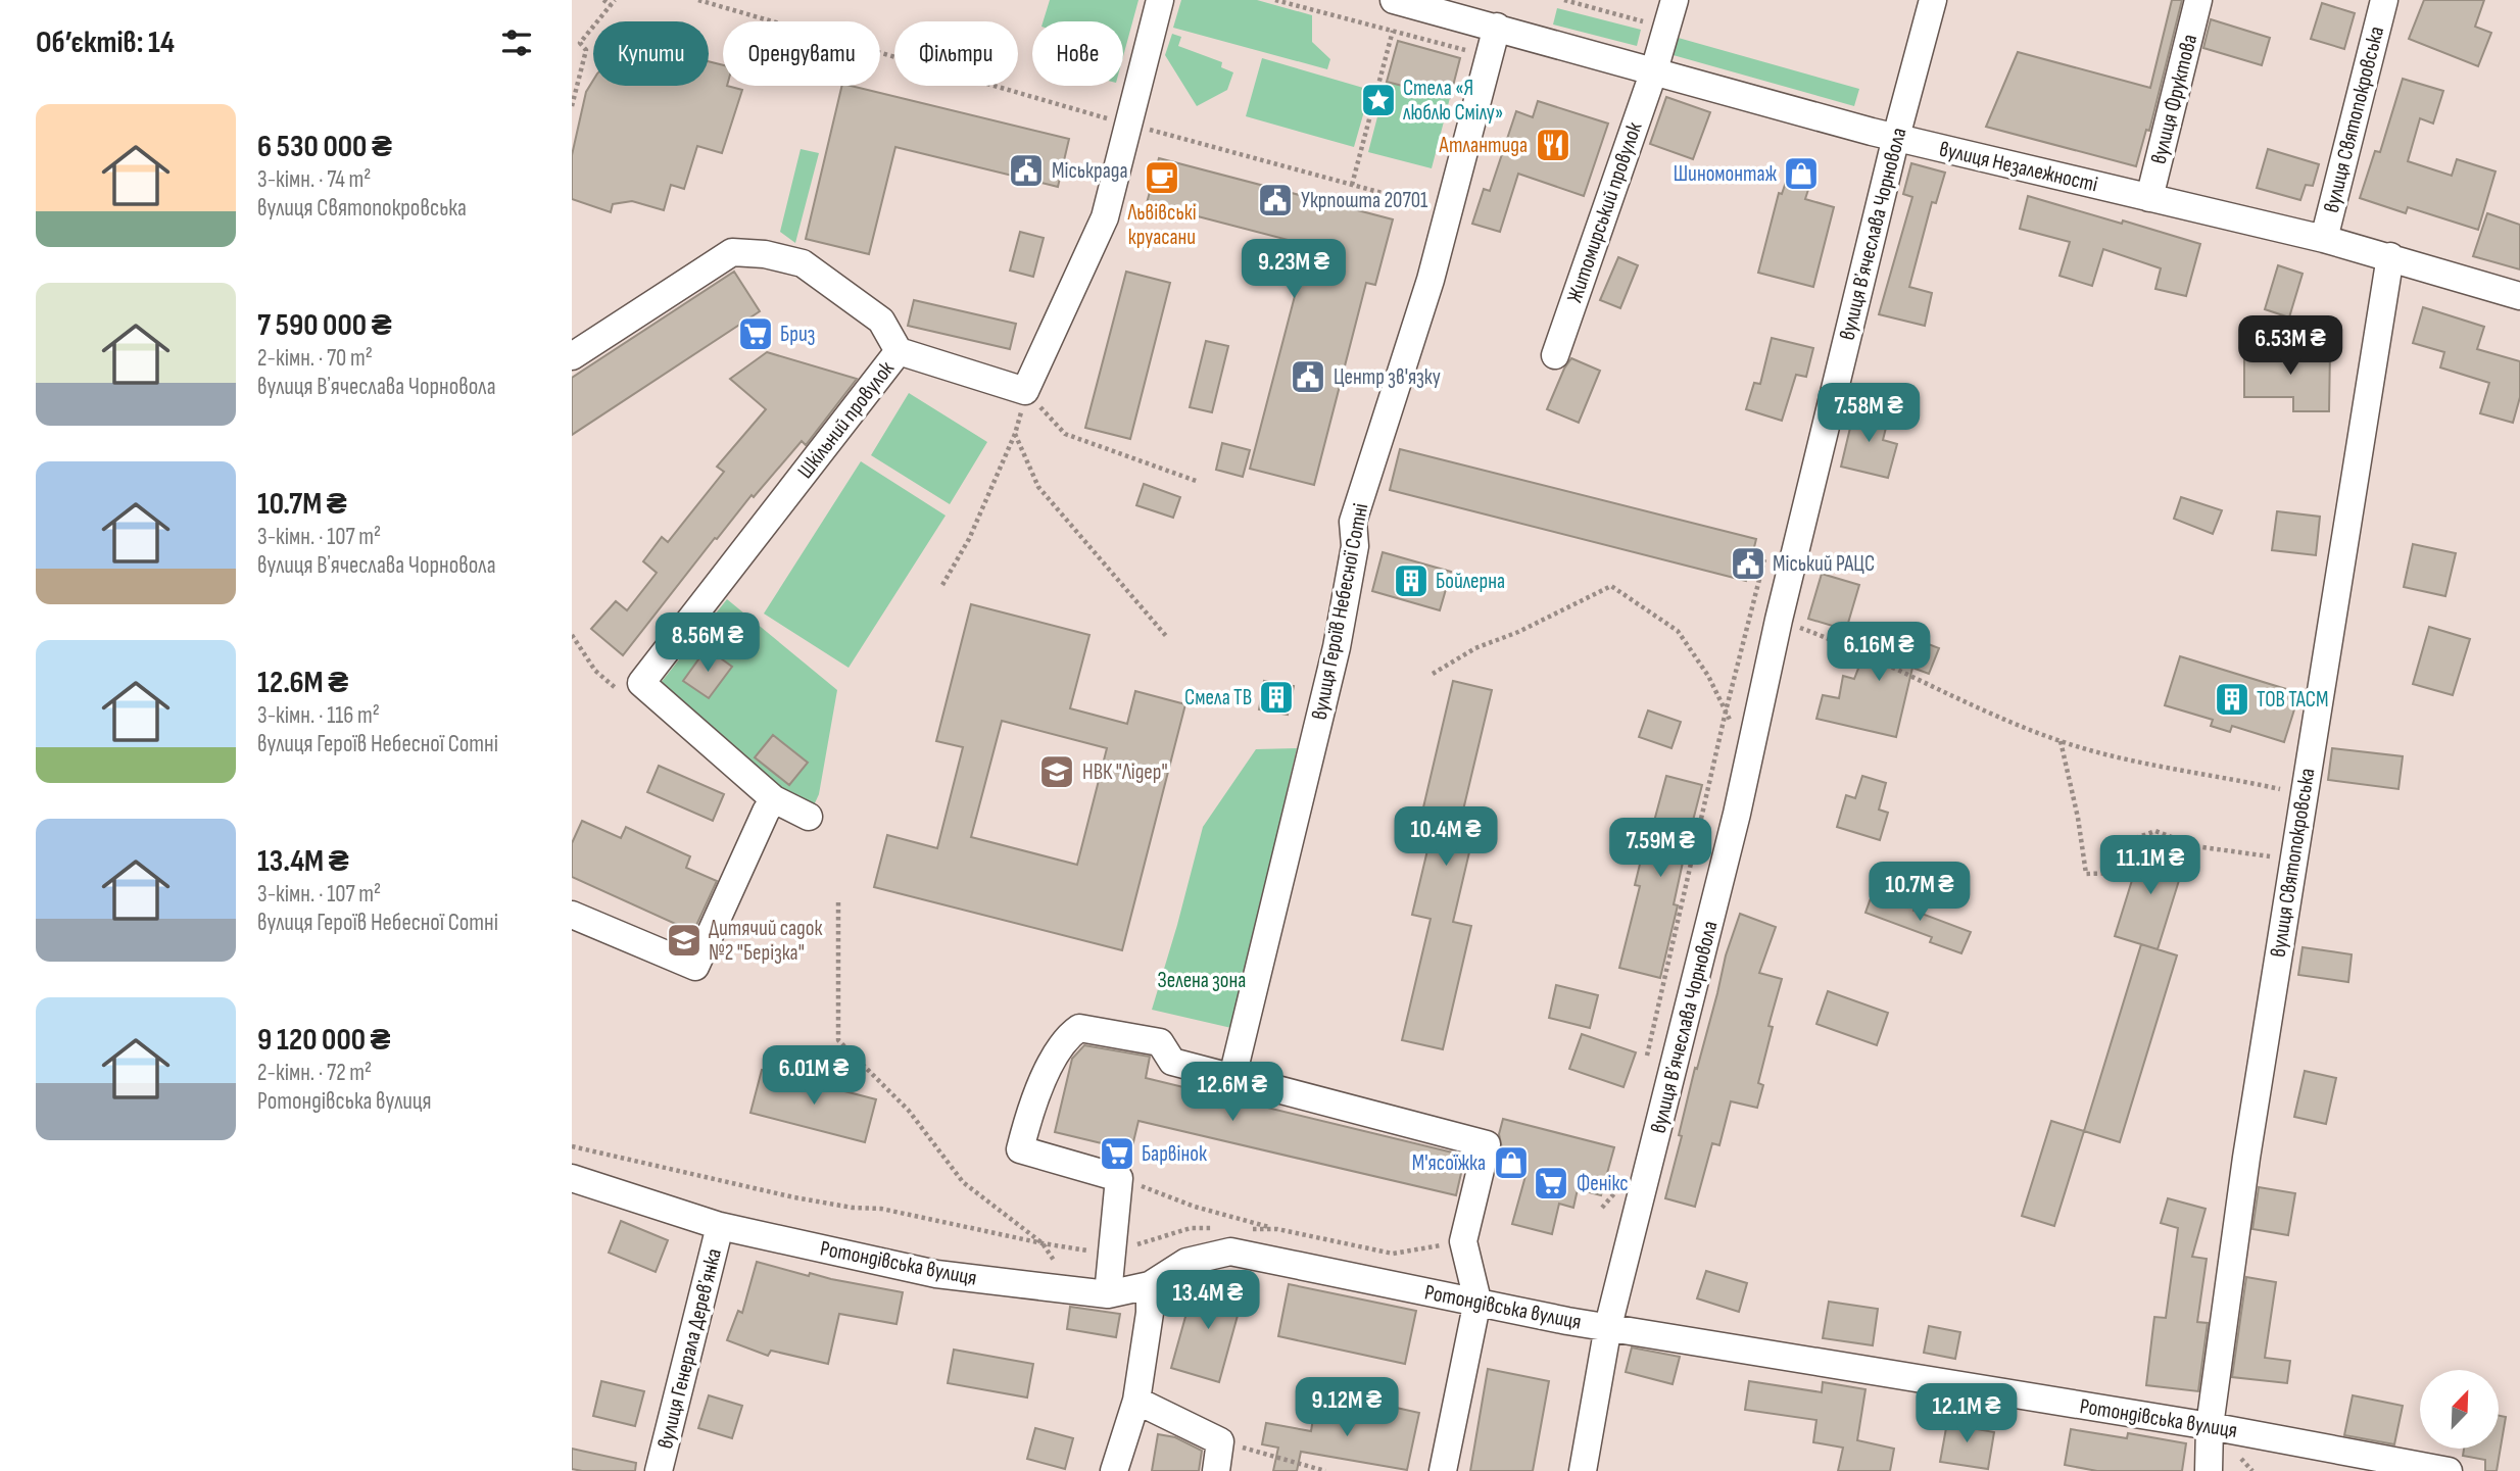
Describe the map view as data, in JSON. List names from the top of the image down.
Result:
{
  "streets": {
    "street": [
      "вулиця Фруктова",
      "вулиця Святопокровська",
      "вулиця Незалежності",
      "Житомирський провулок",
      "вулиця Вʼячеслава Чорновола",
      "Шкільний провулок",
      "вулиця Героїв Небесної Сотні",
      "Ротондівська вулиця",
      "вулиця Генерала Деревʼянка"
    ]
  },
  "crossings": [
    ["вулиця Фруктова", "вулиця Незалежності"],
    ["вулиця Святопокровська", "вулиця Незалежності"],
    ["вулиця Святопокровська", "Ротондівська вулиця"],
    ["вулиця Незалежності", "Житомирський провулок"],
    ["вулиця Незалежності", "вулиця Вʼячеслава Чорновола"],
    ["вулиця Незалежності", "вулиця Героїв Небесної Сотні"],
    ["вулиця Вʼячеслава Чорновола", "Ротондівська вулиця"],
    ["Ротондівська вулиця", "вулиця Генерала Деревʼянка"]
  ],
  "parks": ["Зелена зона"],
  "places": {
    "place": ["Стела «Я люблю Смілу»"],
    "restaurant": ["Атлантида"],
    "public building": [
      "Міськрада",
      "Укрпошта 20701",
      "Центр зв'язку",
      "Міський РАЦС"
    ],
    "shop": ["Шиномонтаж", "М'ясоїжка"],
    "cafe": ["Львівські круасани"],
    "supermarket": ["Бриз", "Барвінок", "Фенікс"],
    "building": ["Бойлерна", "Смела ТВ", "ТОВ ТАСМ"],
    "school or university": ["НВК \"Лідер\"", "Дитячий садок №2 \"Берізка\""]
  },
  "north": "top right",
  "page": {
    "heading": "Об’єктів: 14",
    "chip": [
      "Купити",
      "Орендувати",
      "Фільтри",
      "Нове"
    ],
    "list": [
      {
        "name": "6 530 000 ₴",
        "note": "3-кімн. · 74 m² · вулиця Святопокровська"
      },
      {
        "name": "7 590 000 ₴",
        "note": "2-кімн. · 70 m² · вулиця Вʼячеслава Чорновола"
      },
      {
        "name": "10.7M ₴",
        "note": "3-кімн. · 107 m² · вулиця Вʼячеслава Чорновола"
      },
      {
        "name": "12.6M ₴",
        "note": "3-кімн. · 116 m² · вулиця Героїв Небесної Сотні"
      },
      {
        "name": "13.4M ₴",
        "note": "3-кімн. · 107 m² · вулиця Героїв Небесної Сотні"
      },
      {
        "name": "9 120 000 ₴",
        "note": "2-кімн. · 72 m² · Ротондівська вулиця"
      }
    ],
    "price": [
      "9.23M ₴",
      "6.53M ₴",
      "7.58M ₴",
      "8.56M ₴",
      "6.16M ₴",
      "10.4M ₴",
      "7.59M ₴",
      "11.1M ₴",
      "10.7M ₴",
      "6.01M ₴",
      "12.6M ₴",
      "13.4M ₴",
      "9.12M ₴",
      "12.1M ₴"
    ]
  }
}
